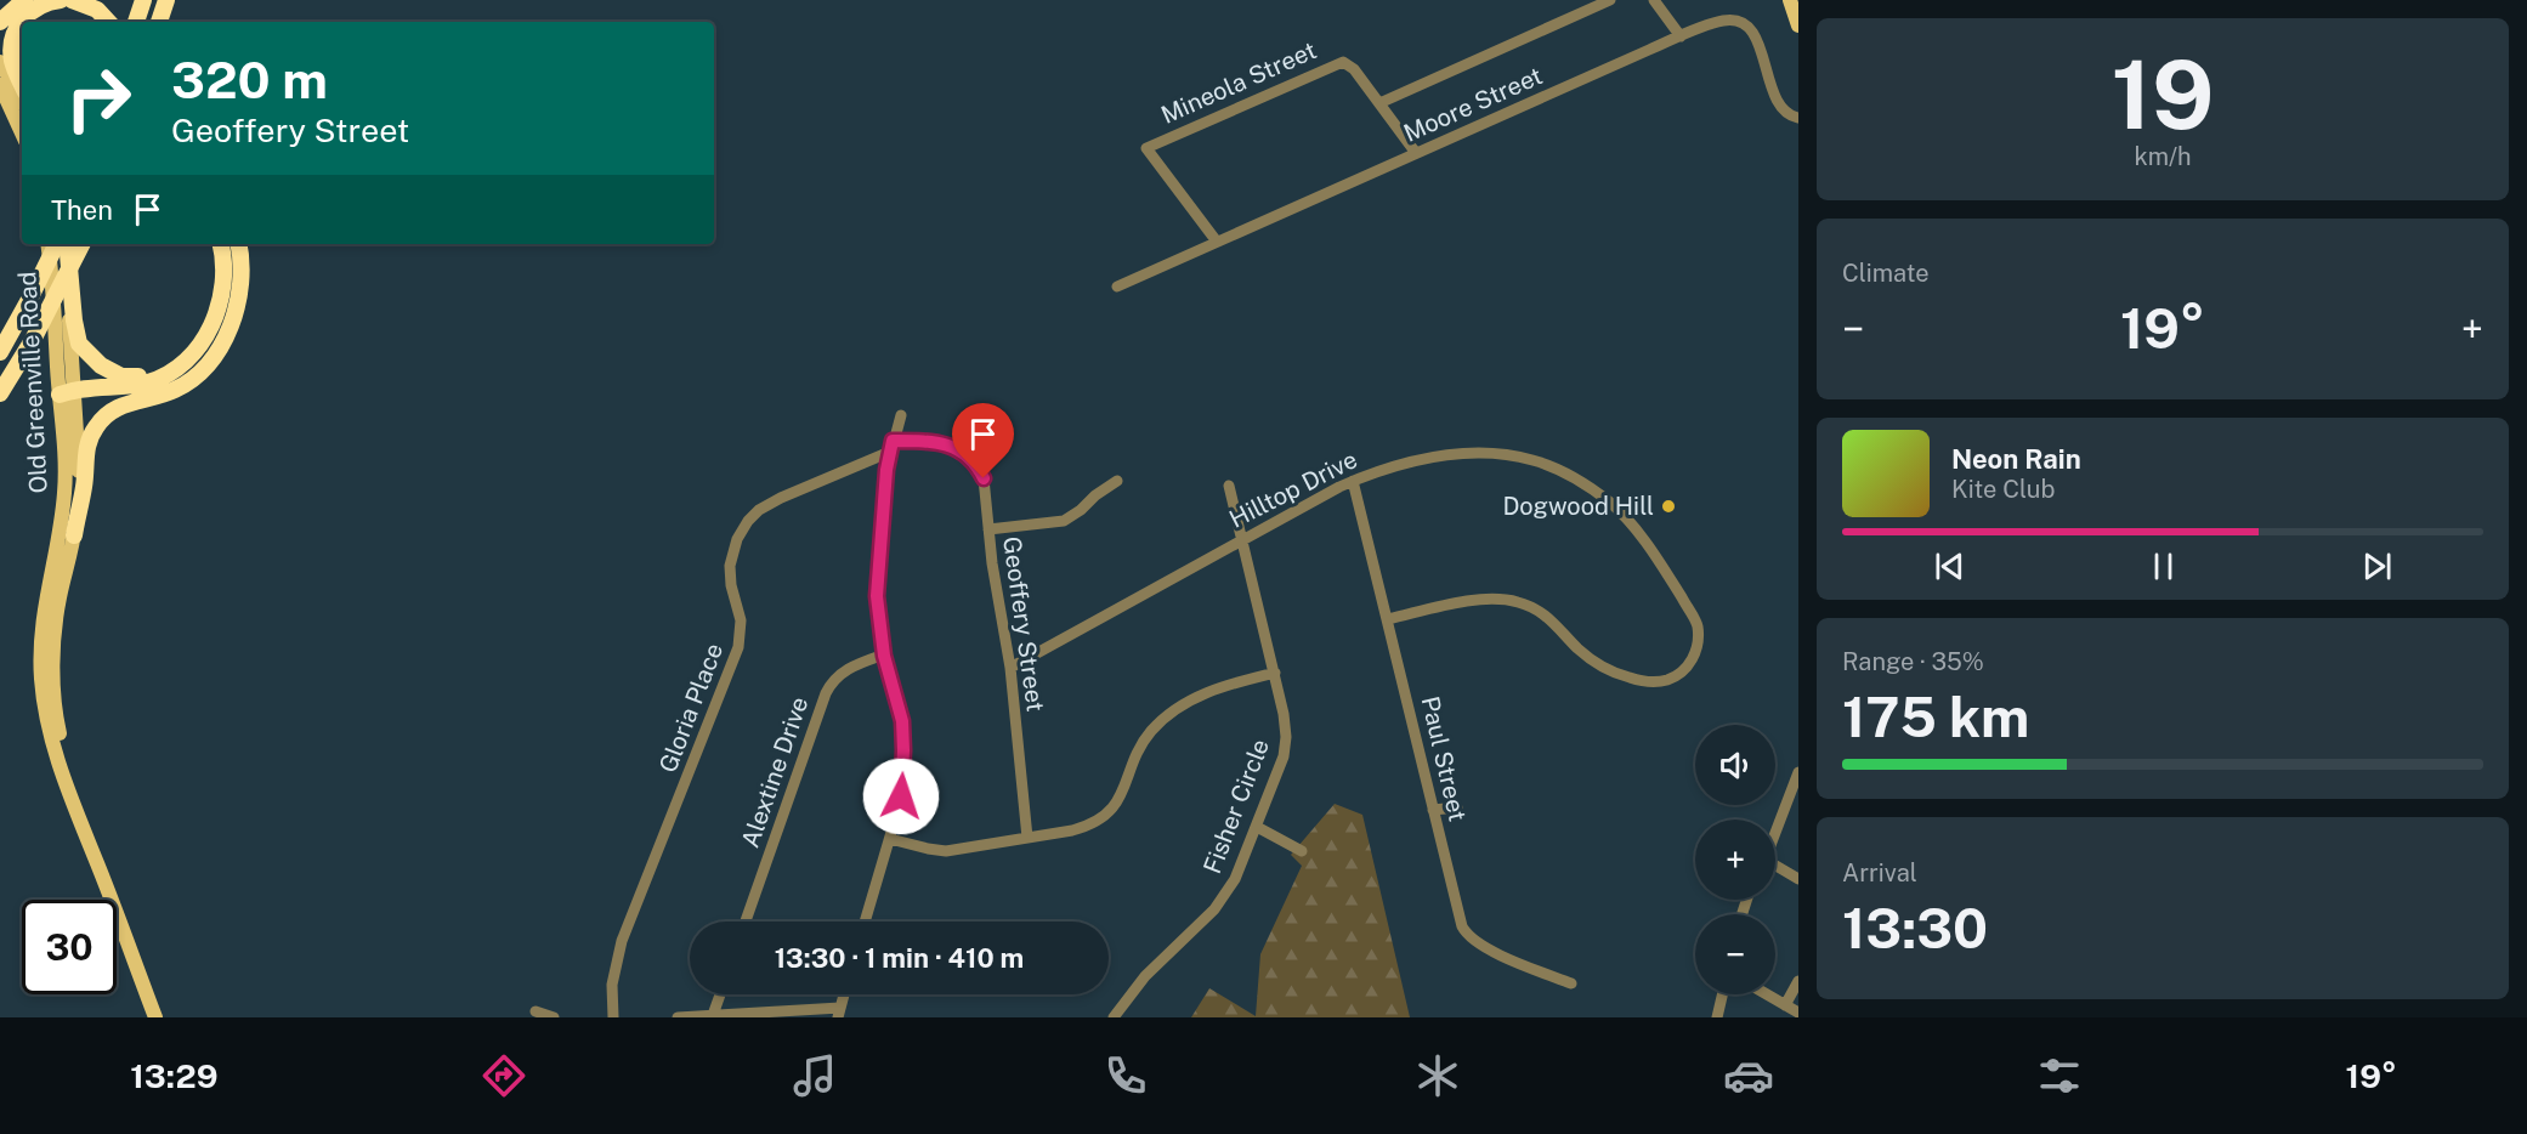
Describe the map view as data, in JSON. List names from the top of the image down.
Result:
{
  "streets": {
    "main road": ["Old Greenville Road"],
    "street": [
      "Mineola Street",
      "Moore Street",
      "Hilltop Drive",
      "Geoffery Street",
      "Gloria Place",
      "Paul Street",
      "Alextine Drive",
      "Fisher Circle"
    ]
  },
  "crossings": [
    ["Mineola Street", "Moore Street"],
    ["Hilltop Drive", "Geoffery Street"],
    ["Hilltop Drive", "Paul Street"],
    ["Hilltop Drive", "Fisher Circle"],
    ["Geoffery Street", "Gloria Place"]
  ],
  "places": ["Dogwood Hill"],
  "page": {
    "tile": [
      ["19", "km/h"],
      "Climate",
      ["Range · 35%", "175 km"],
      ["Arrival", "13:30"]
    ],
    "turn": ["320 m", "Geoffery Street"],
    "then": "Then",
    "heat": ["−", "19°", "+"],
    "song": ["Neon Rain", "Kite Club"],
    "map_buttons": ["+", "−"],
    "limit": "30",
    "trip": "13:30 · 1 min · 410 m",
    "tabs": ["13:29", "19°"]
  }
}
